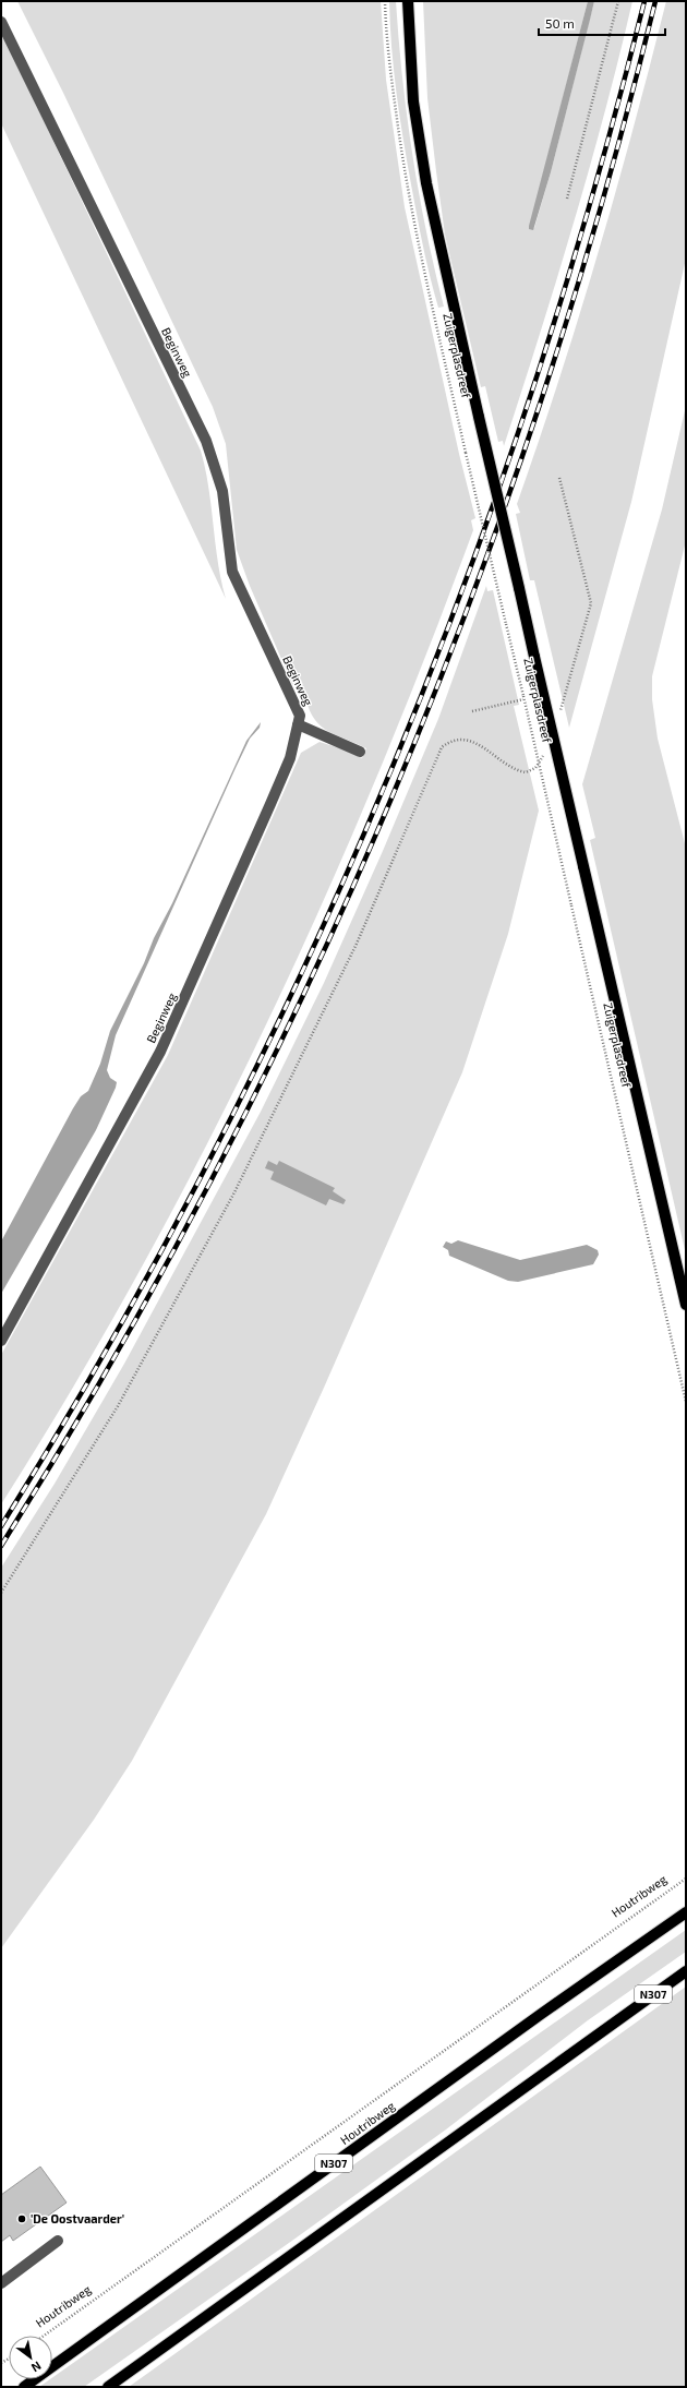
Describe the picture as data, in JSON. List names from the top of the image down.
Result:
{
  "streets": {
    "main road": ["Zuigerplasdreef", "Houtribweg", "N307"],
    "lane": ["Beginweg"]
  },
  "places": ["'De Oostvaarder'"],
  "scale_bar": "50 m",
  "north": "bottom right"
}
